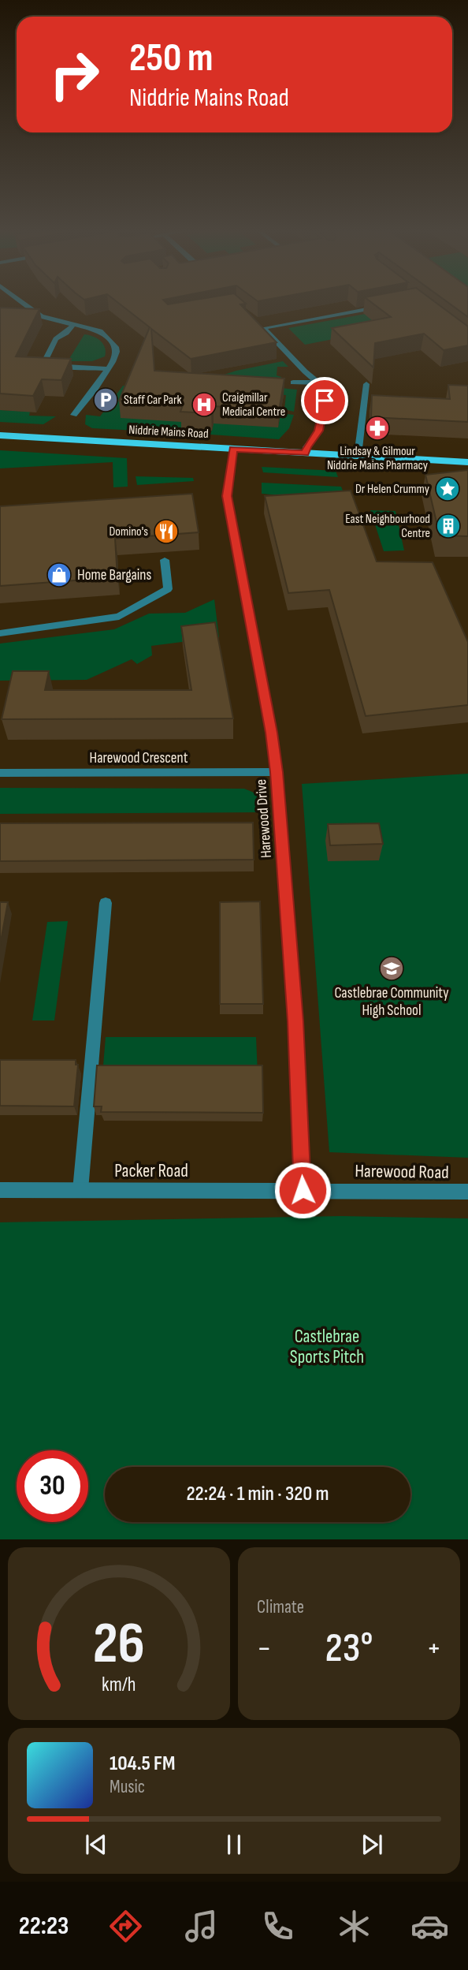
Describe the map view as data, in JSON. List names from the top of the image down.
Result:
{
  "streets": {
    "main road": ["Niddrie Mains Road"],
    "street": [
      "Harewood Crescent",
      "Harewood Drive",
      "Packer Road",
      "Harewood Road"
    ]
  },
  "crossings": [
    ["Niddrie Mains Road", "Harewood Drive"],
    ["Harewood Crescent", "Harewood Drive"],
    ["Harewood Drive", "Packer Road"],
    ["Harewood Drive", "Harewood Road"],
    ["Packer Road", "Harewood Road"]
  ],
  "parks": ["Castlebrae Sports Pitch"],
  "places": {
    "parking": ["Staff Car Park"],
    "hospital": ["Craigmillar Medical Centre"],
    "pharmacy": ["Lindsay & Gilmour Niddrie Mains Pharmacy"],
    "place": ["Dr Helen Crummy"],
    "building": ["East Neighbourhood Centre"],
    "restaurant": ["Domino's"],
    "shop": ["Home Bargains"],
    "school or university": ["Castlebrae Community High School"]
  },
  "page": {
    "turn": ["250 m", "Niddrie Mains Road"],
    "limit": "30",
    "trip": "22:24 · 1 min · 320 m",
    "tile": "Climate",
    "heat": ["−", "23°", "+"],
    "song": ["104.5 FM", "Music"],
    "tabs": "22:23",
    "gauge": ["26", "km/h"]
  }
}
